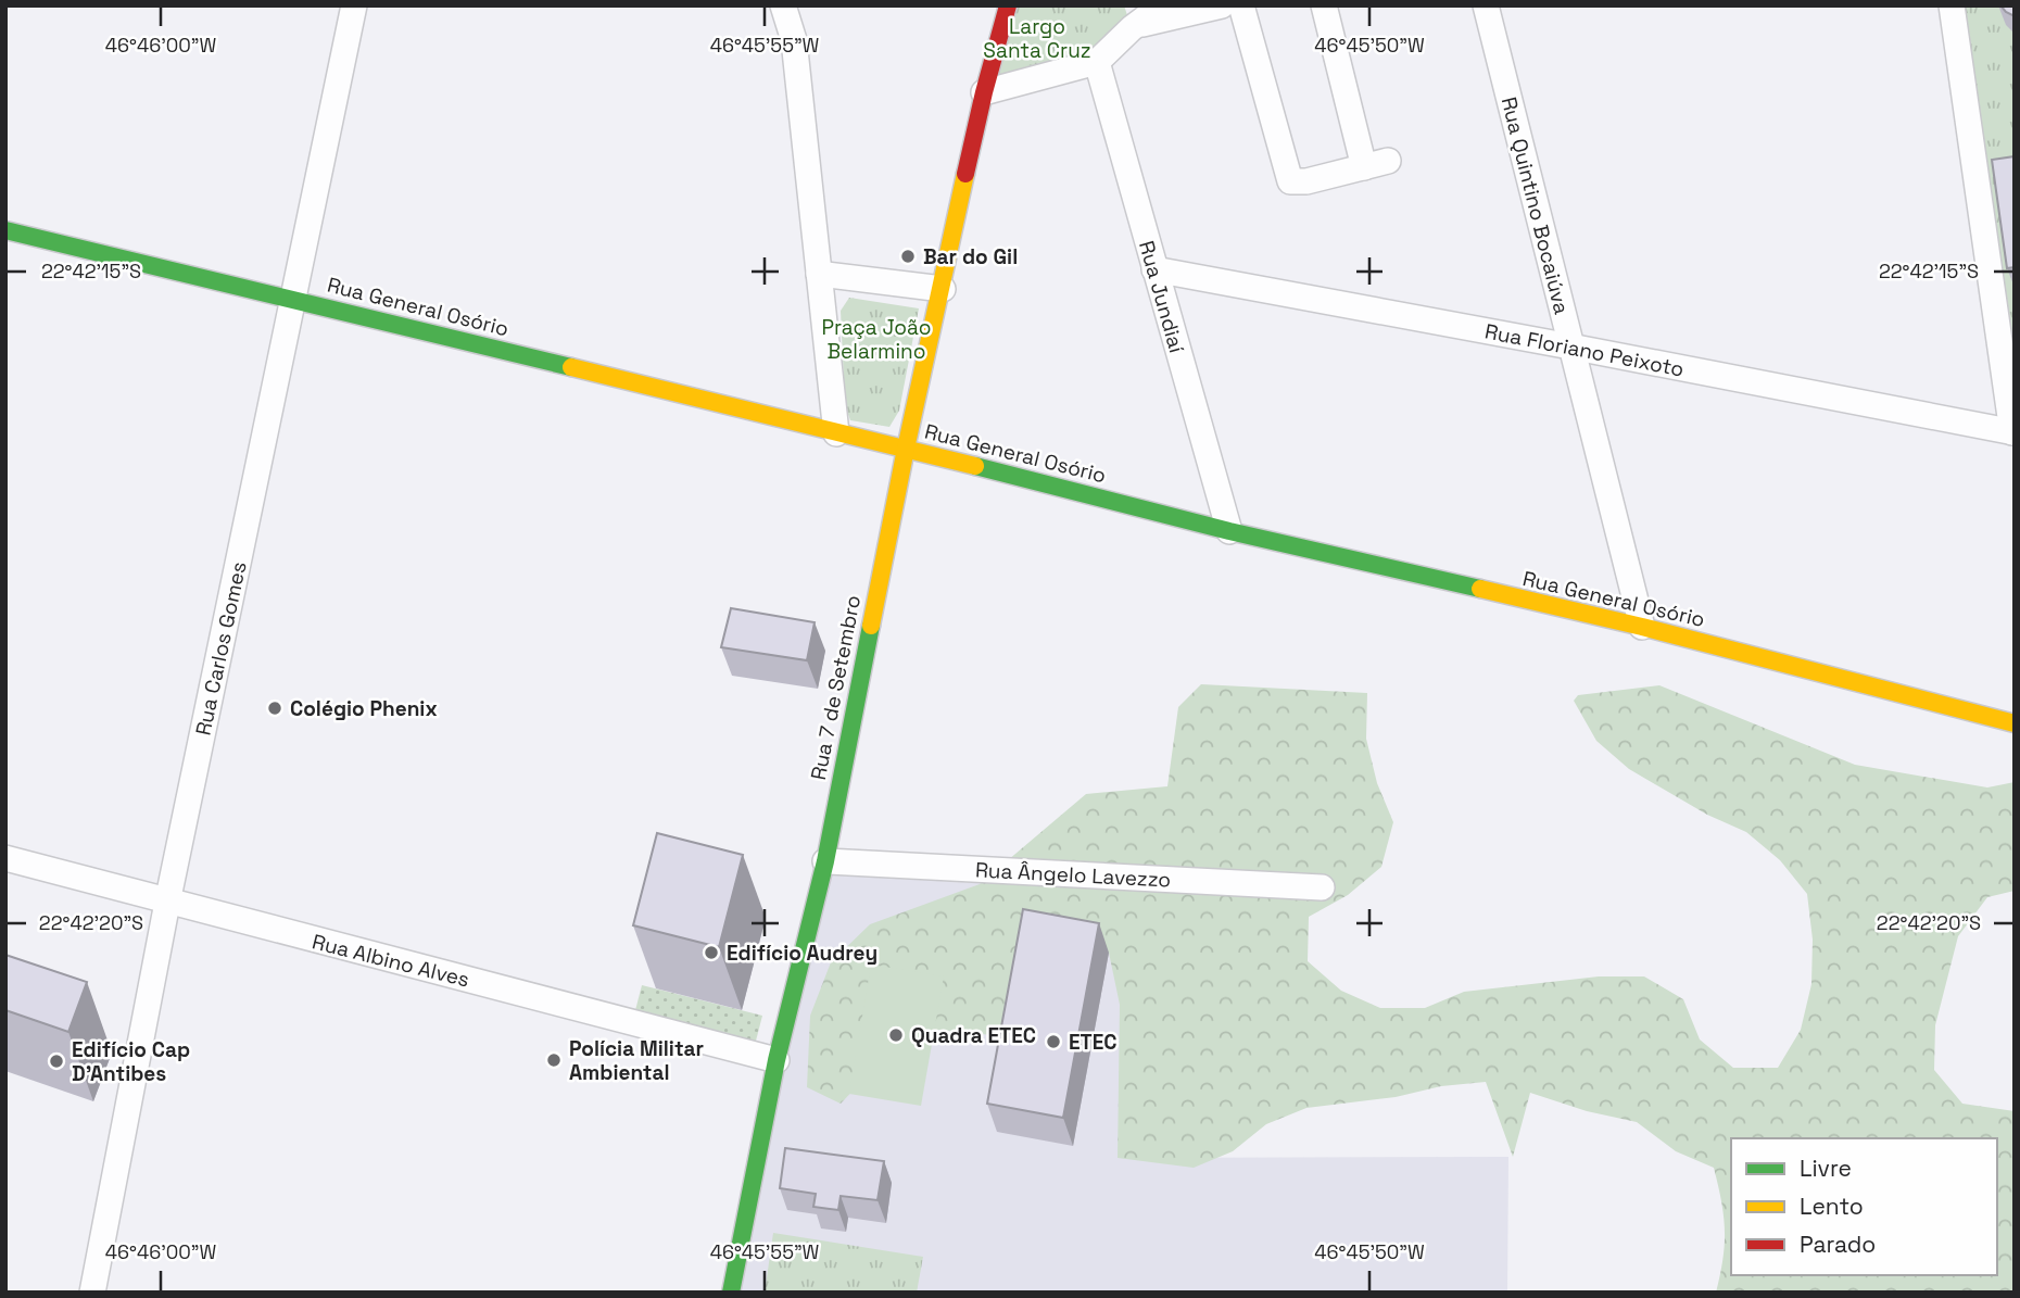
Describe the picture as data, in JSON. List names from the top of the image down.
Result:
{
  "streets": {
    "street": [
      "Rua Quintino Bocaiúva",
      "Rua Jundiaí",
      "Rua General Osório",
      "Rua Floriano Peixoto",
      "Rua Carlos Gomes",
      "Rua 7 de Setembro",
      "Rua Ângelo Lavezzo",
      "Rua Albino Alves"
    ]
  },
  "crossings": [
    ["Rua Quintino Bocaiúva", "Rua General Osório"],
    ["Rua Quintino Bocaiúva", "Rua Floriano Peixoto"],
    ["Rua Jundiaí", "Rua General Osório"],
    ["Rua Jundiaí", "Rua Floriano Peixoto"],
    ["Rua General Osório", "Rua Carlos Gomes"],
    ["Rua General Osório", "Rua 7 de Setembro"],
    ["Rua Carlos Gomes", "Rua Albino Alves"],
    ["Rua 7 de Setembro", "Rua Ângelo Lavezzo"],
    ["Rua 7 de Setembro", "Rua Albino Alves"]
  ],
  "parks": ["Largo Santa Cruz", "Praça João Belarmino"],
  "places": [
    "Bar do Gil",
    "Colégio Phenix",
    "Edifício Audrey",
    "Quadra ETEC",
    "ETEC",
    "Polícia Militar Ambiental",
    "Edifício Cap D'Antibes"
  ],
  "legend": ["Livre", "Lento", "Parado"],
  "coordinates": [
    "46°46'00\"W",
    "46°45'55\"W",
    "46°45'50\"W",
    "22°42'15\"S",
    "22°42'20\"S"
  ]
}
